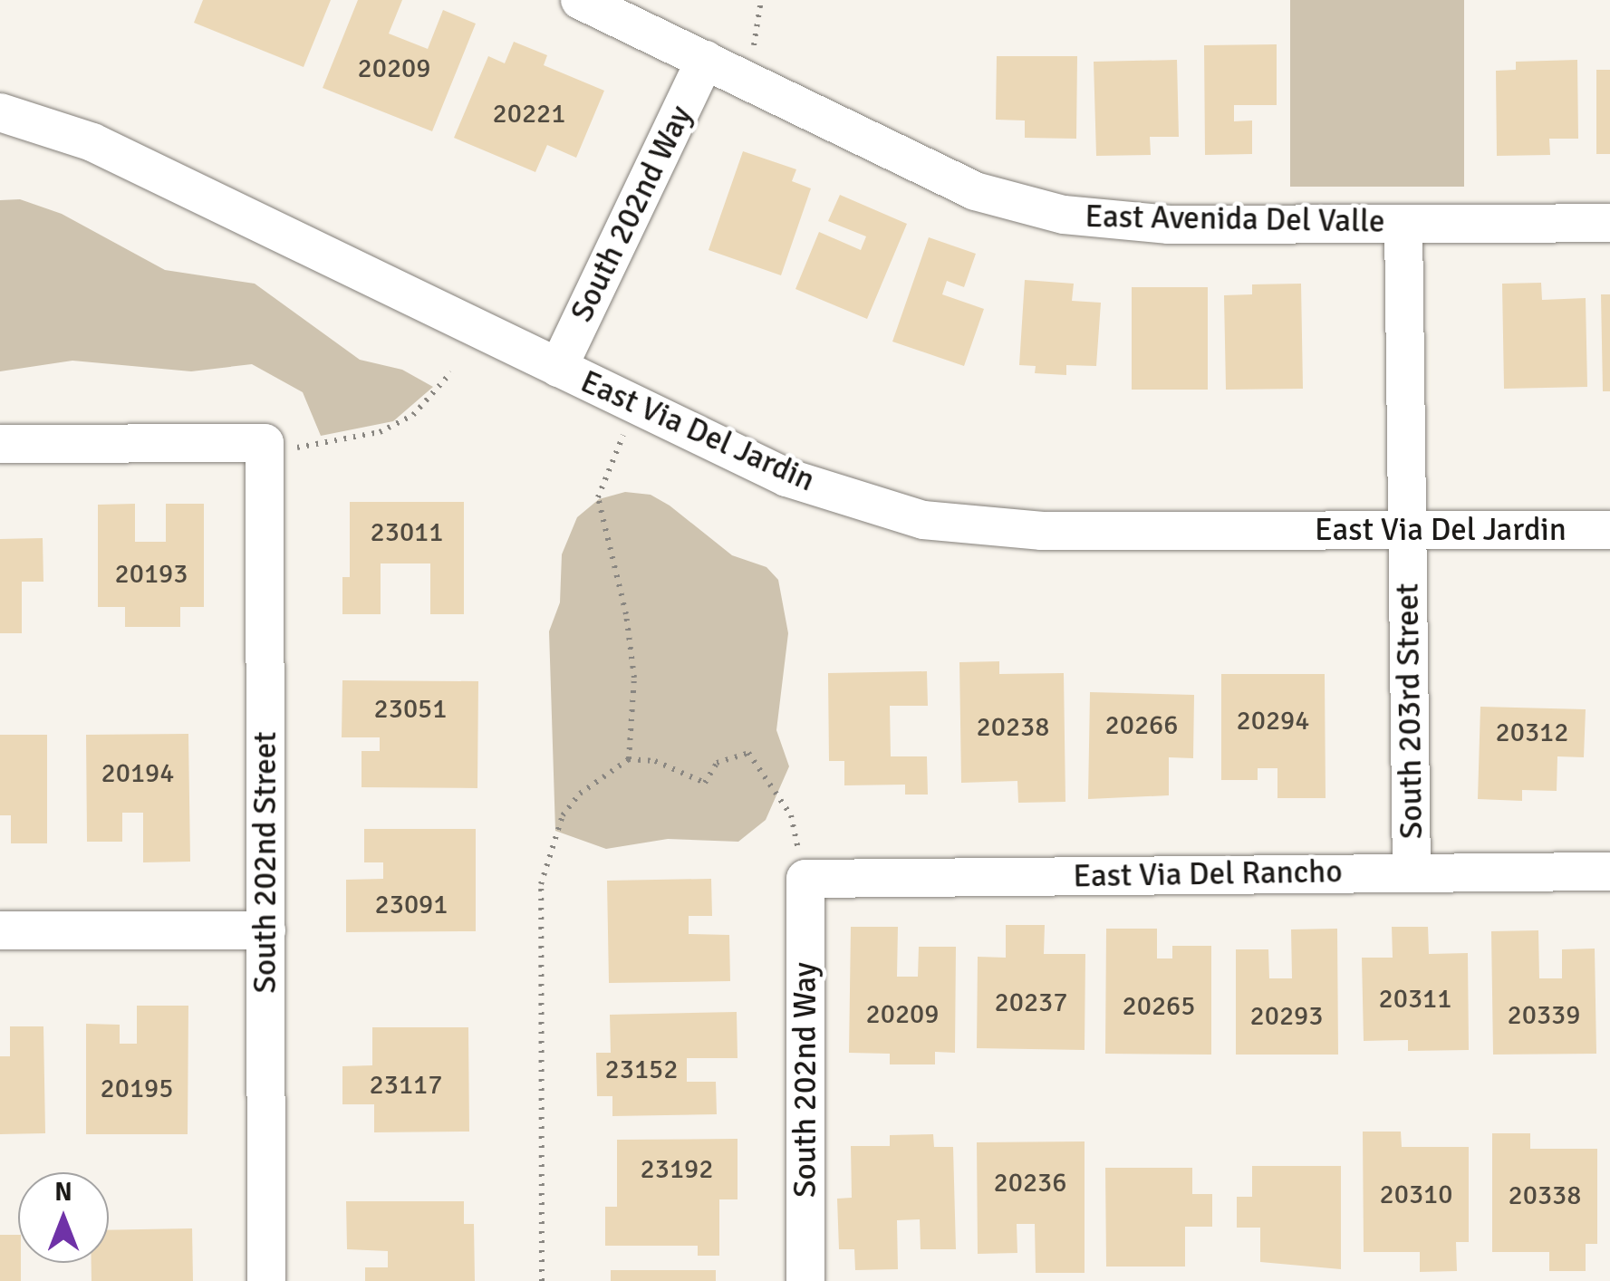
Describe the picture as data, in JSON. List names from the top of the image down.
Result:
{
  "streets": {
    "street": [
      "South 202nd Way",
      "East Avenida Del Valle",
      "East Via Del Jardin",
      "South 203rd Street",
      "South 202nd Street",
      "East Via Del Rancho"
    ]
  },
  "crossings": [
    ["South 202nd Way", "East Avenida Del Valle"],
    ["South 202nd Way", "East Via Del Jardin"],
    ["South 202nd Way", "East Via Del Rancho"],
    ["East Avenida Del Valle", "South 203rd Street"],
    ["East Via Del Jardin", "South 203rd Street"],
    ["South 203rd Street", "East Via Del Rancho"]
  ],
  "house_numbers": [
    "20209",
    "20221",
    "23011",
    "20193",
    "23051",
    "20294",
    "20266",
    "20238",
    "20312",
    "20194",
    "23091",
    "20311",
    "20237",
    "20265",
    "20209",
    "20339",
    "20293",
    "23152",
    "23117",
    "20195",
    "23192",
    "20236",
    "20310",
    "20338"
  ],
  "north": "top"
}
